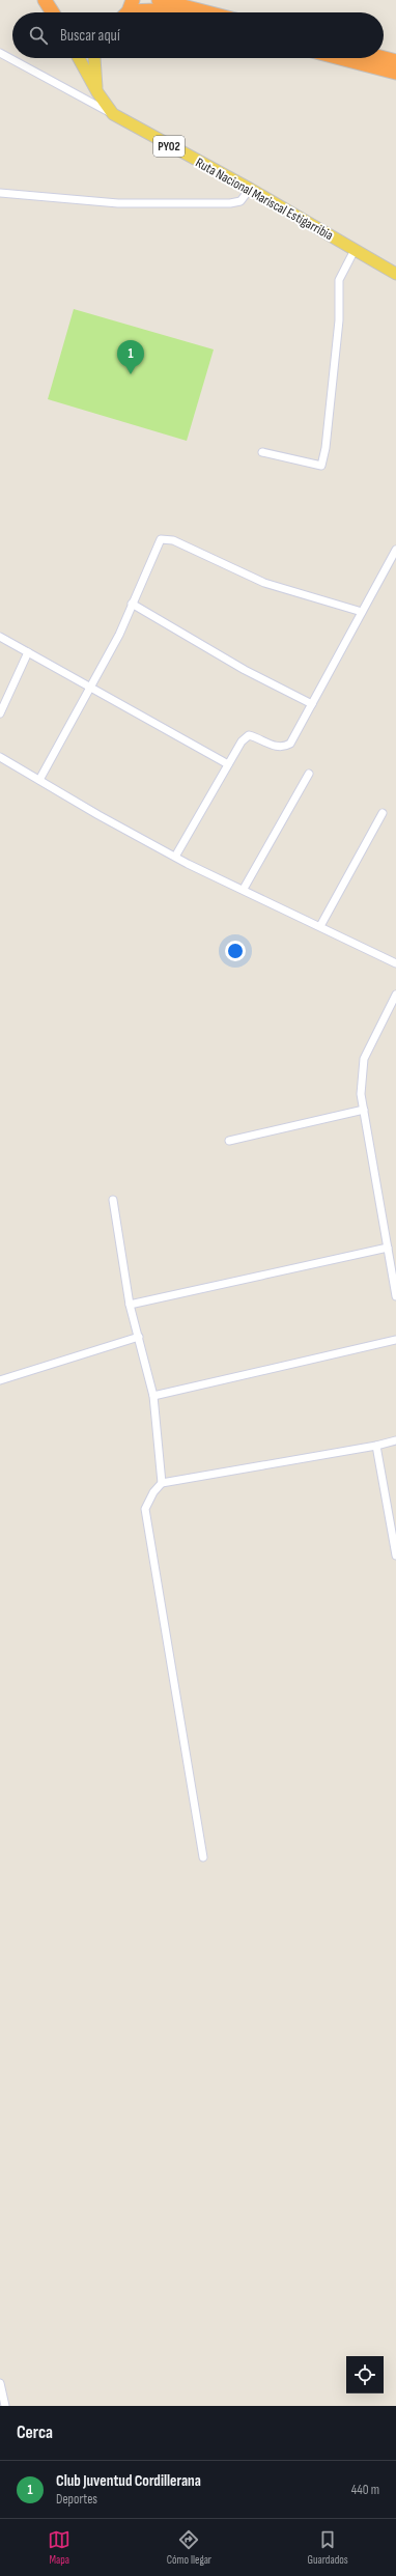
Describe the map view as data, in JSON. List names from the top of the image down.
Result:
{
  "streets": {
    "main road": ["PY02", "Ruta Nacional Mariscal Estigarribia"]
  },
  "page": {
    "search": "Buscar aquí",
    "pins": "1",
    "heading": "Cerca",
    "list": [
      {
        "mark": "1",
        "name": "Club Juventud Cordillerana",
        "note": "Deportes",
        "value": "440 m"
      }
    ],
    "nav": ["Mapa", "Cómo llegar", "Guardados"]
  }
}
